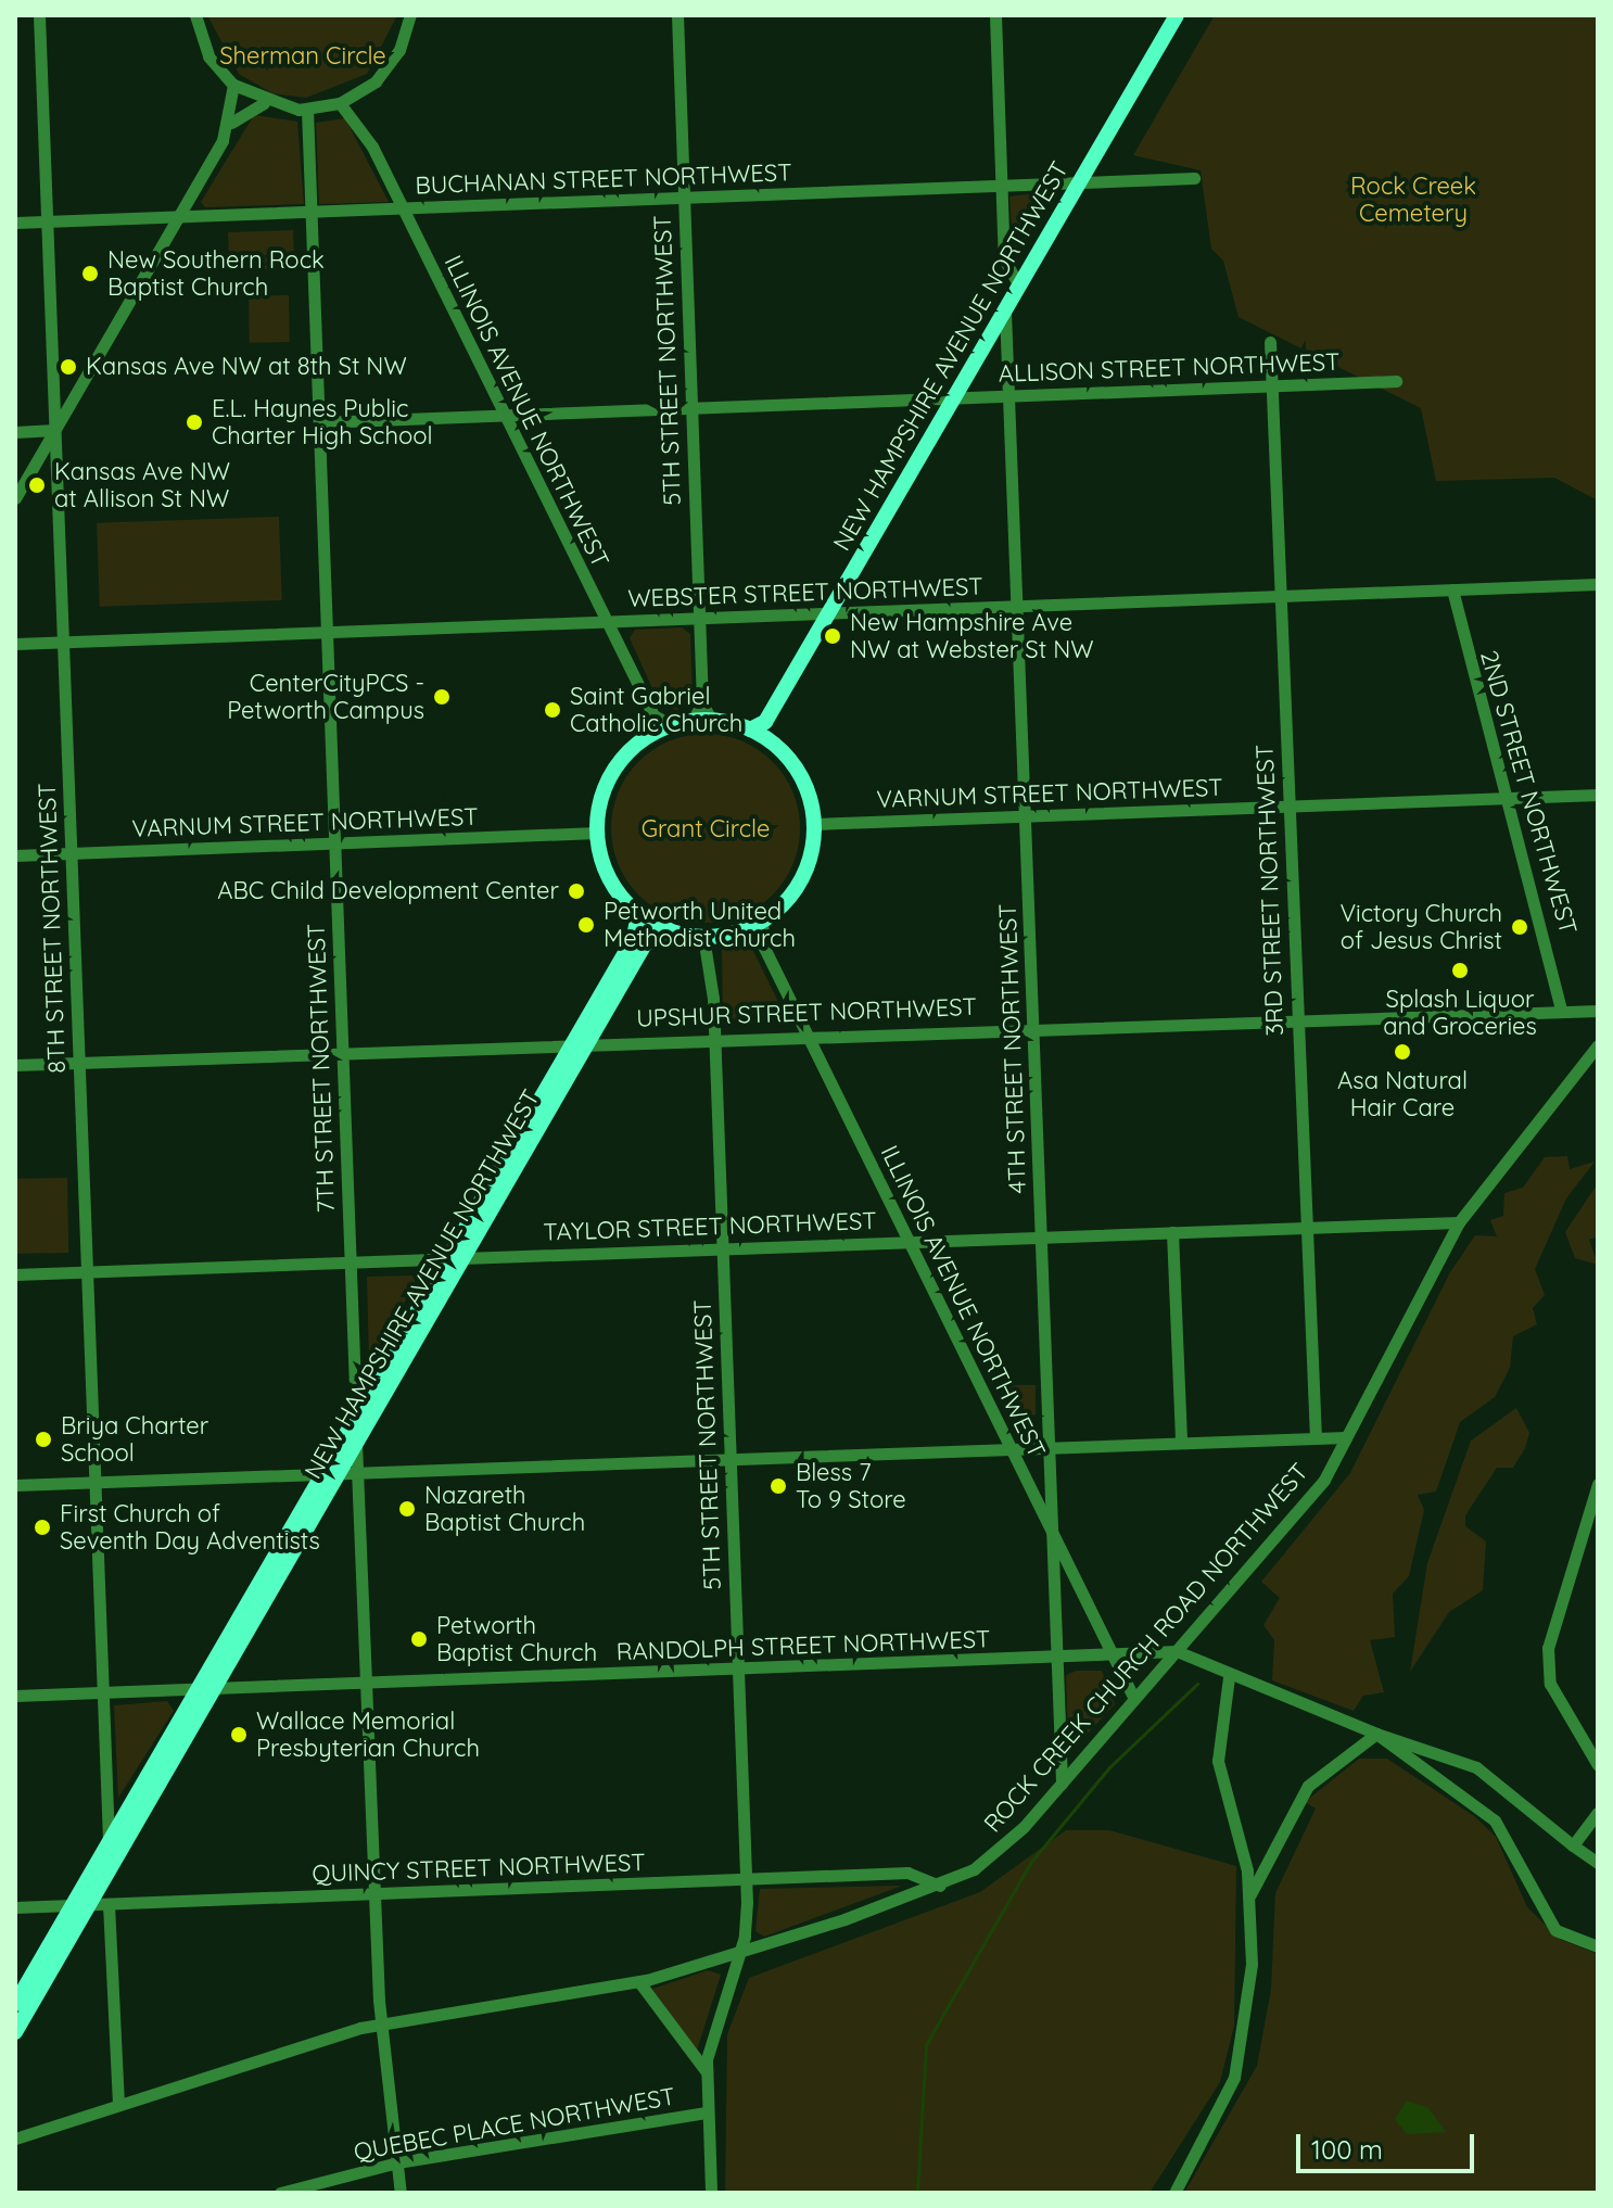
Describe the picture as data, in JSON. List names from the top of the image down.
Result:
{
  "streets": {
    "main road": ["NEW HAMPSHIRE AVENUE NORTHWEST"],
    "street": [
      "BUCHANAN STREET NORTHWEST",
      "5TH STREET NORTHWEST",
      "ALLISON STREET NORTHWEST",
      "ILLINOIS AVENUE NORTHWEST",
      "WEBSTER STREET NORTHWEST",
      "2ND STREET NORTHWEST",
      "VARNUM STREET NORTHWEST",
      "3RD STREET NORTHWEST",
      "8TH STREET NORTHWEST",
      "UPSHUR STREET NORTHWEST",
      "4TH STREET NORTHWEST",
      "7TH STREET NORTHWEST",
      "TAYLOR STREET NORTHWEST",
      "RANDOLPH STREET NORTHWEST",
      "ROCK CREEK CHURCH ROAD NORTHWEST",
      "QUINCY STREET NORTHWEST",
      "QUEBEC PLACE NORTHWEST"
    ]
  },
  "crossings": [
    ["BUCHANAN STREET NORTHWEST", "NEW HAMPSHIRE AVENUE NORTHWEST"],
    ["BUCHANAN STREET NORTHWEST", "5TH STREET NORTHWEST"],
    ["BUCHANAN STREET NORTHWEST", "ILLINOIS AVENUE NORTHWEST"],
    ["BUCHANAN STREET NORTHWEST", "8TH STREET NORTHWEST"],
    ["BUCHANAN STREET NORTHWEST", "7TH STREET NORTHWEST"],
    ["NEW HAMPSHIRE AVENUE NORTHWEST", "5TH STREET NORTHWEST"],
    ["NEW HAMPSHIRE AVENUE NORTHWEST", "ALLISON STREET NORTHWEST"],
    ["NEW HAMPSHIRE AVENUE NORTHWEST", "ILLINOIS AVENUE NORTHWEST"],
    ["NEW HAMPSHIRE AVENUE NORTHWEST", "WEBSTER STREET NORTHWEST"],
    ["NEW HAMPSHIRE AVENUE NORTHWEST", "VARNUM STREET NORTHWEST"],
    ["NEW HAMPSHIRE AVENUE NORTHWEST", "8TH STREET NORTHWEST"],
    ["NEW HAMPSHIRE AVENUE NORTHWEST", "UPSHUR STREET NORTHWEST"],
    ["NEW HAMPSHIRE AVENUE NORTHWEST", "4TH STREET NORTHWEST"],
    ["NEW HAMPSHIRE AVENUE NORTHWEST", "7TH STREET NORTHWEST"],
    ["NEW HAMPSHIRE AVENUE NORTHWEST", "TAYLOR STREET NORTHWEST"],
    ["NEW HAMPSHIRE AVENUE NORTHWEST", "RANDOLPH STREET NORTHWEST"],
    ["NEW HAMPSHIRE AVENUE NORTHWEST", "QUINCY STREET NORTHWEST"],
    ["5TH STREET NORTHWEST", "ALLISON STREET NORTHWEST"],
    ["5TH STREET NORTHWEST", "ILLINOIS AVENUE NORTHWEST"],
    ["5TH STREET NORTHWEST", "WEBSTER STREET NORTHWEST"],
    ["5TH STREET NORTHWEST", "VARNUM STREET NORTHWEST"],
    ["5TH STREET NORTHWEST", "UPSHUR STREET NORTHWEST"],
    ["5TH STREET NORTHWEST", "TAYLOR STREET NORTHWEST"],
    ["5TH STREET NORTHWEST", "RANDOLPH STREET NORTHWEST"],
    ["5TH STREET NORTHWEST", "ROCK CREEK CHURCH ROAD NORTHWEST"],
    ["5TH STREET NORTHWEST", "QUINCY STREET NORTHWEST"],
    ["5TH STREET NORTHWEST", "QUEBEC PLACE NORTHWEST"],
    ["ALLISON STREET NORTHWEST", "ILLINOIS AVENUE NORTHWEST"],
    ["ALLISON STREET NORTHWEST", "3RD STREET NORTHWEST"],
    ["ALLISON STREET NORTHWEST", "4TH STREET NORTHWEST"],
    ["ALLISON STREET NORTHWEST", "7TH STREET NORTHWEST"],
    ["ILLINOIS AVENUE NORTHWEST", "WEBSTER STREET NORTHWEST"],
    ["ILLINOIS AVENUE NORTHWEST", "VARNUM STREET NORTHWEST"],
    ["ILLINOIS AVENUE NORTHWEST", "UPSHUR STREET NORTHWEST"],
    ["ILLINOIS AVENUE NORTHWEST", "4TH STREET NORTHWEST"],
    ["ILLINOIS AVENUE NORTHWEST", "TAYLOR STREET NORTHWEST"],
    ["ILLINOIS AVENUE NORTHWEST", "RANDOLPH STREET NORTHWEST"],
    ["ILLINOIS AVENUE NORTHWEST", "ROCK CREEK CHURCH ROAD NORTHWEST"],
    ["WEBSTER STREET NORTHWEST", "2ND STREET NORTHWEST"],
    ["WEBSTER STREET NORTHWEST", "3RD STREET NORTHWEST"],
    ["WEBSTER STREET NORTHWEST", "8TH STREET NORTHWEST"],
    ["WEBSTER STREET NORTHWEST", "4TH STREET NORTHWEST"],
    ["WEBSTER STREET NORTHWEST", "7TH STREET NORTHWEST"],
    ["2ND STREET NORTHWEST", "VARNUM STREET NORTHWEST"],
    ["2ND STREET NORTHWEST", "UPSHUR STREET NORTHWEST"],
    ["VARNUM STREET NORTHWEST", "3RD STREET NORTHWEST"],
    ["VARNUM STREET NORTHWEST", "8TH STREET NORTHWEST"],
    ["VARNUM STREET NORTHWEST", "4TH STREET NORTHWEST"],
    ["VARNUM STREET NORTHWEST", "7TH STREET NORTHWEST"],
    ["3RD STREET NORTHWEST", "UPSHUR STREET NORTHWEST"],
    ["3RD STREET NORTHWEST", "TAYLOR STREET NORTHWEST"],
    ["8TH STREET NORTHWEST", "UPSHUR STREET NORTHWEST"],
    ["8TH STREET NORTHWEST", "TAYLOR STREET NORTHWEST"],
    ["8TH STREET NORTHWEST", "RANDOLPH STREET NORTHWEST"],
    ["UPSHUR STREET NORTHWEST", "4TH STREET NORTHWEST"],
    ["UPSHUR STREET NORTHWEST", "7TH STREET NORTHWEST"],
    ["4TH STREET NORTHWEST", "TAYLOR STREET NORTHWEST"],
    ["4TH STREET NORTHWEST", "RANDOLPH STREET NORTHWEST"],
    ["4TH STREET NORTHWEST", "ROCK CREEK CHURCH ROAD NORTHWEST"],
    ["7TH STREET NORTHWEST", "TAYLOR STREET NORTHWEST"],
    ["7TH STREET NORTHWEST", "RANDOLPH STREET NORTHWEST"],
    ["7TH STREET NORTHWEST", "ROCK CREEK CHURCH ROAD NORTHWEST"],
    ["7TH STREET NORTHWEST", "QUINCY STREET NORTHWEST"],
    ["7TH STREET NORTHWEST", "QUEBEC PLACE NORTHWEST"],
    ["TAYLOR STREET NORTHWEST", "ROCK CREEK CHURCH ROAD NORTHWEST"],
    ["RANDOLPH STREET NORTHWEST", "ROCK CREEK CHURCH ROAD NORTHWEST"],
    ["ROCK CREEK CHURCH ROAD NORTHWEST", "QUINCY STREET NORTHWEST"]
  ],
  "parks": ["Sherman Circle", "Rock Creek Cemetery", "Grant Circle"],
  "places": [
    "New Southern Rock Baptist Church",
    "Kansas Ave NW at 8th St NW",
    "E.L. Haynes Public Charter High School",
    "Kansas Ave NW at Allison St NW",
    "New Hampshire Ave NW at Webster St NW",
    "CenterCityPCS - Petworth Campus",
    "Saint Gabriel Catholic Church",
    "ABC Child Development Center",
    "Petworth United Methodist Church",
    "Victory Church of Jesus Christ",
    "Splash Liquor and Groceries",
    "Asa Natural Hair Care",
    "Briya Charter School",
    "Bless 7 To 9 Store",
    "Nazareth Baptist Church",
    "First Church of Seventh Day Adventists",
    "Petworth Baptist Church",
    "Wallace Memorial Presbyterian Church"
  ],
  "scale_bar": "100 m"
}
